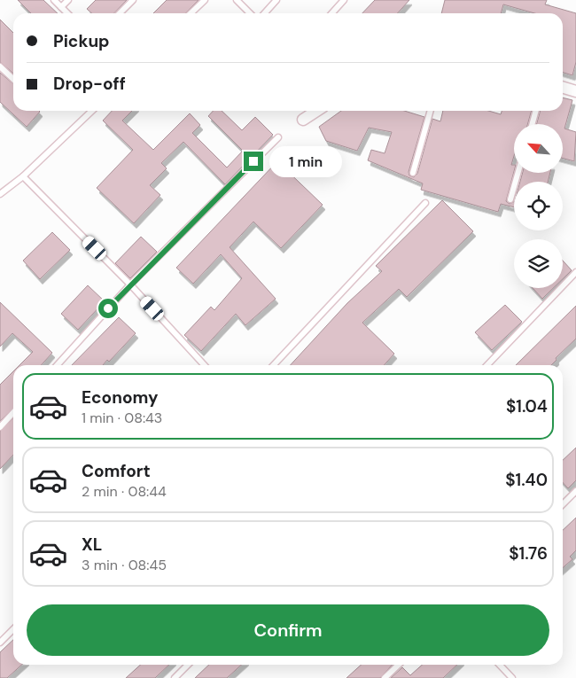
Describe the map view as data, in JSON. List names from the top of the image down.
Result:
{
  "north": "top left",
  "page": {
    "banner": ["Pickup", "Drop-off"],
    "bubble": "1 min",
    "list": [
      {
        "name": "Economy",
        "note": "1 min · 08:43",
        "value": "$1.04"
      },
      {
        "name": "Comfort",
        "note": "2 min · 08:44",
        "value": "$1.40"
      },
      {
        "name": "XL",
        "note": "3 min · 08:45",
        "value": "$1.76"
      }
    ],
    "buttons": "Confirm"
  }
}
